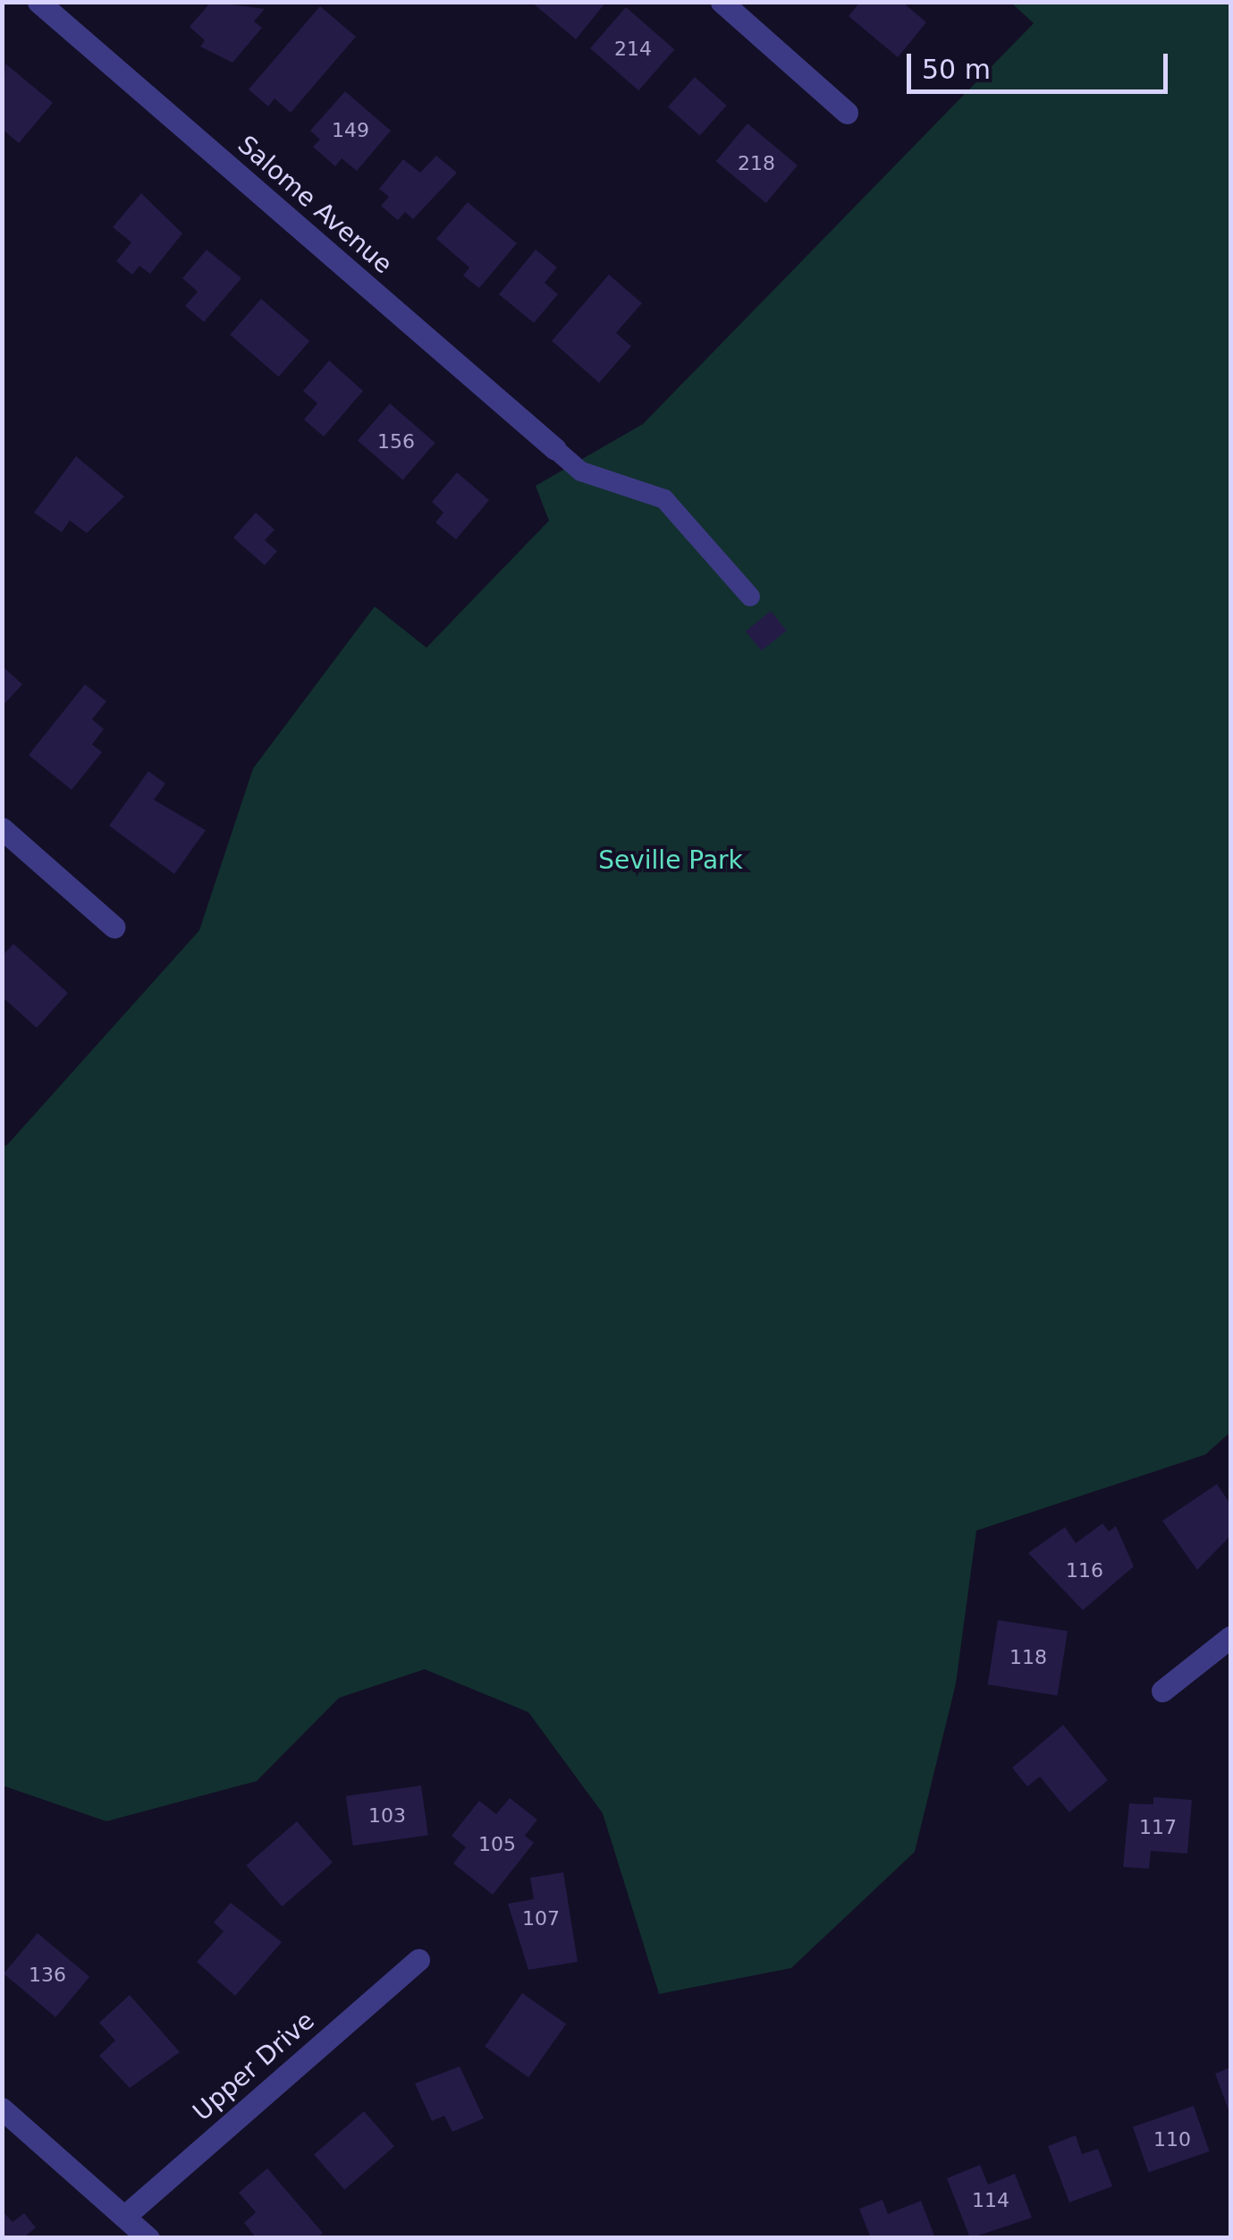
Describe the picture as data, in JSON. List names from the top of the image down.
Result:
{
  "streets": {
    "street": ["Salome Avenue", "Upper Drive"]
  },
  "parks": ["Seville Park"],
  "house_numbers": [
    "214",
    "149",
    "218",
    "156",
    "116",
    "118",
    "103",
    "117",
    "105",
    "107",
    "136",
    "110",
    "114"
  ],
  "scale_bar": "50 m"
}
